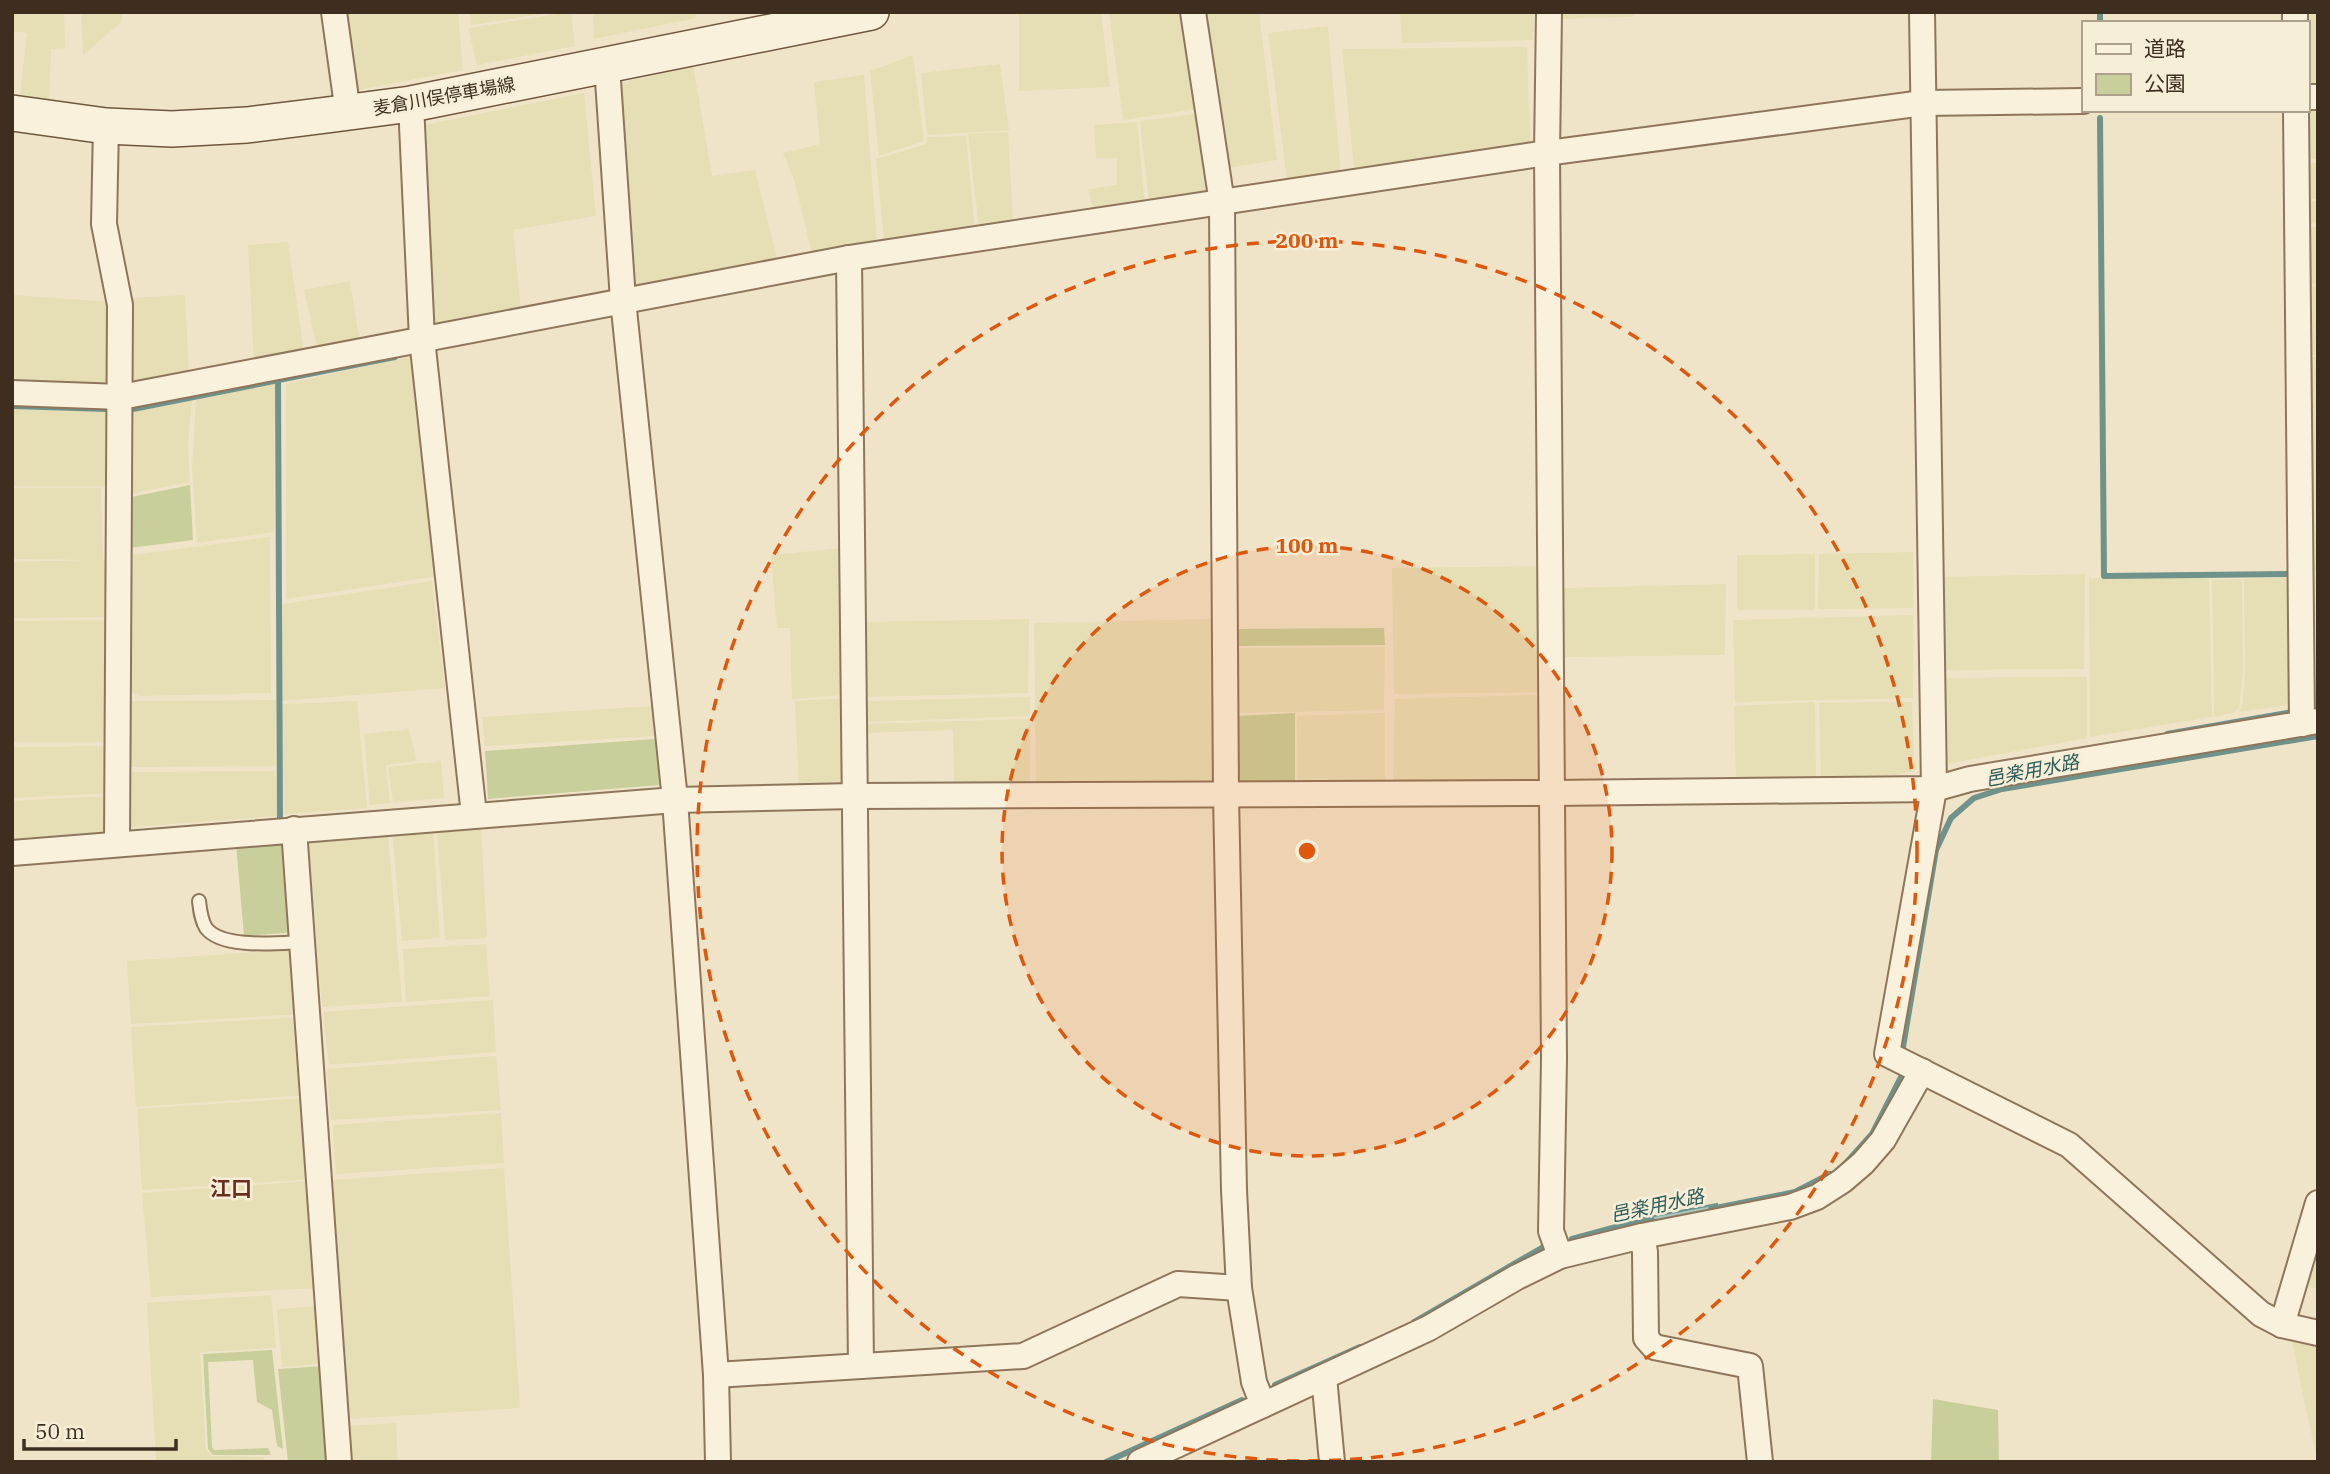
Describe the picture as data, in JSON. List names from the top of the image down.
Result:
{
  "streets": {
    "main road": ["麦倉川俣停車場線"]
  },
  "districts": ["江口"],
  "water": ["邑楽用水路"],
  "legend": ["道路", "公園"],
  "scale_bar": "50 m",
  "rings": ["200 m", "100 m"]
}
